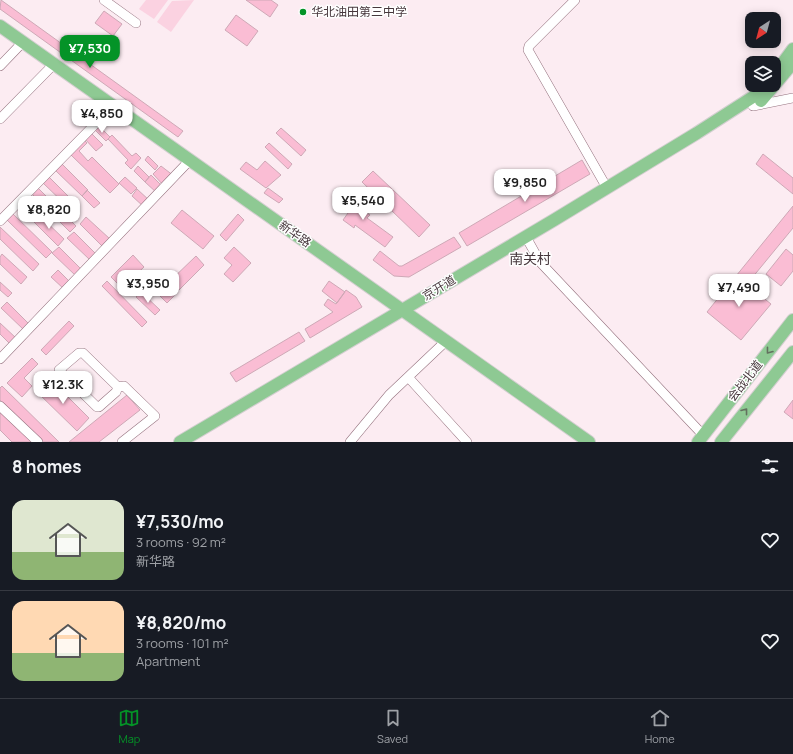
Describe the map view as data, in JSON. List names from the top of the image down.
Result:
{
  "streets": {
    "main road": ["新华路", "京开道", "会战北道"]
  },
  "crossings": [
    ["新华路", "京开道"]
  ],
  "districts": ["南关村"],
  "places": ["华北油田第三中学"],
  "north": "bottom left",
  "page": {
    "price": [
      "¥7,530",
      "¥4,850",
      "¥9,850",
      "¥5,540",
      "¥8,820",
      "¥3,950",
      "¥7,490",
      "¥12.3K"
    ],
    "heading": "8 homes",
    "list": [
      {
        "name": "¥7,530/mo",
        "note": "3 rooms · 92 m² · 新华路"
      },
      {
        "name": "¥8,820/mo",
        "note": "3 rooms · 101 m² · Apartment"
      }
    ],
    "tabs": ["Map", "Saved", "Home"]
  }
}
